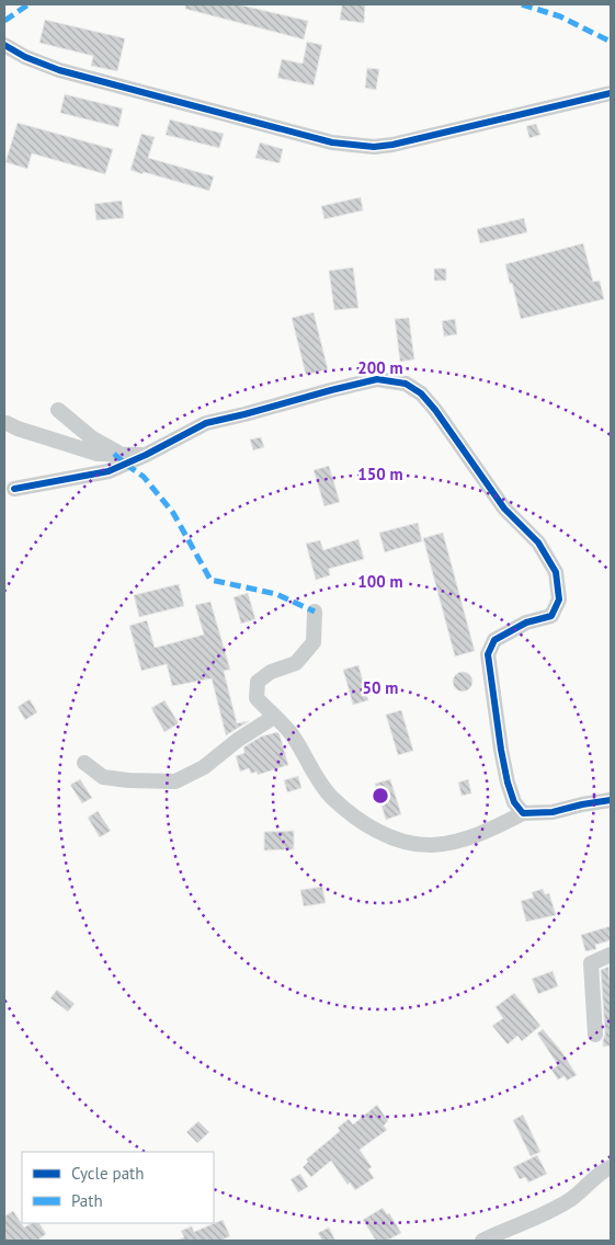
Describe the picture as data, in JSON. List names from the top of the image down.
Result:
{
  "legend": ["Cycle path", "Path"],
  "rings": [
    "200 m",
    "150 m",
    "100 m",
    "50 m"
  ]
}
